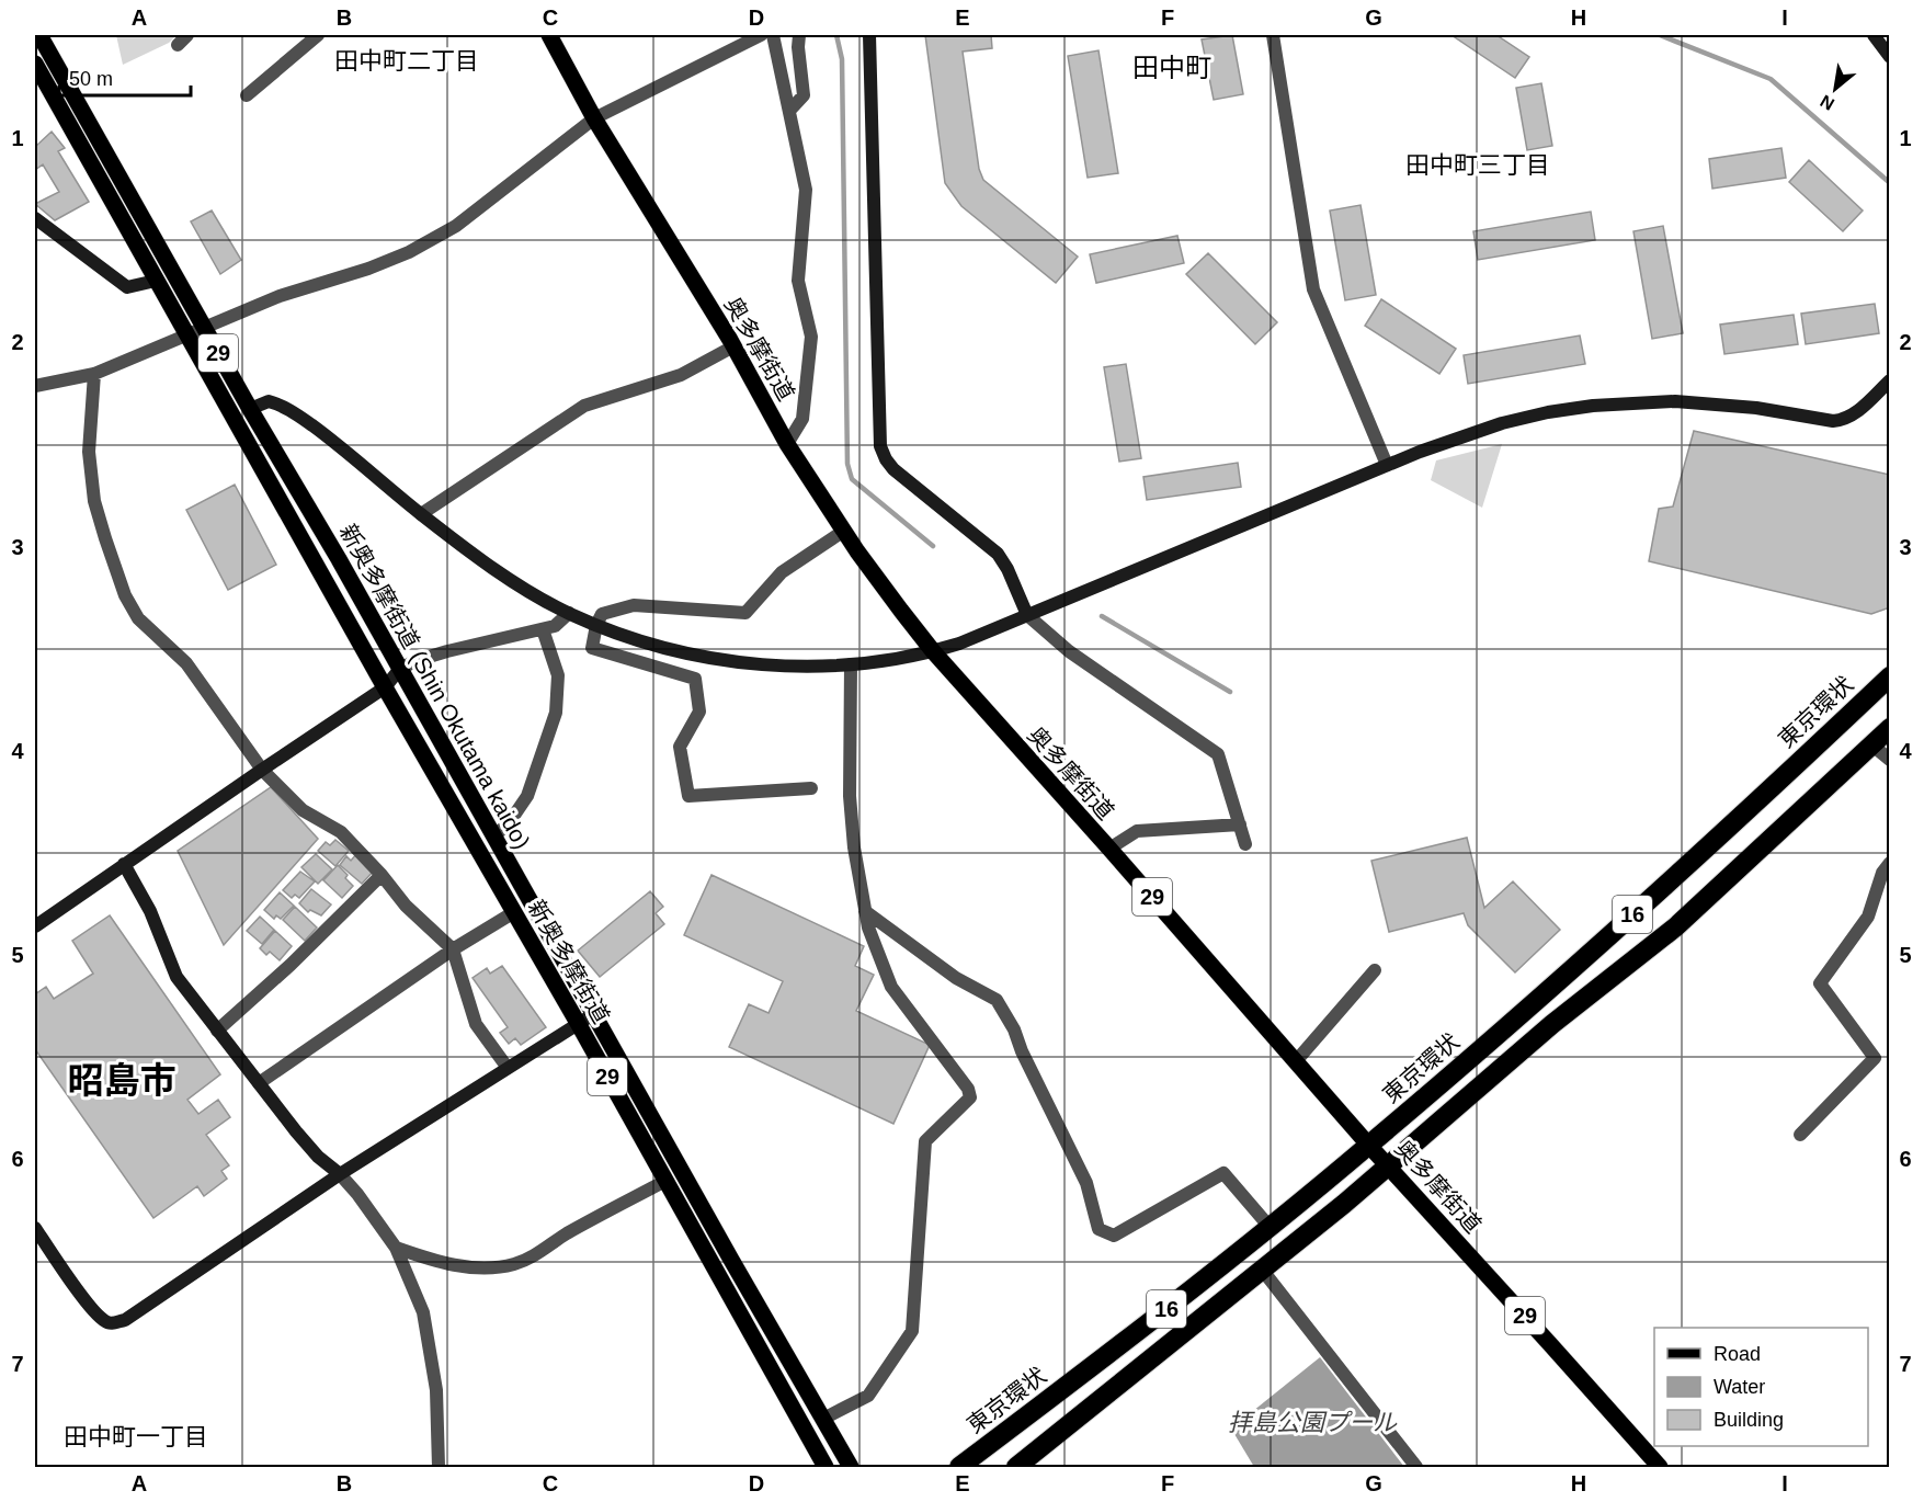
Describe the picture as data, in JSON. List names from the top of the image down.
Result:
{
  "streets": {
    "highway": ["東京環状", "16"],
    "main road": [
      "奥多摩街道",
      "29",
      "新奥多摩街道 (Shin Okutama kaido)",
      "新奥多摩街道"
    ]
  },
  "crossings": [
    ["奥多摩街道", "東京環状"],
    ["奥多摩街道", "16"],
    ["29", "新奥多摩街道 (Shin Okutama kaido)"],
    ["新奥多摩街道 (Shin Okutama kaido)", "新奥多摩街道"]
  ],
  "districts": [
    "田中町二丁目",
    "田中町",
    "田中町三丁目",
    "昭島市",
    "田中町一丁目"
  ],
  "water": ["拝島公園プール"],
  "legend": ["Road", "Water", "Building"],
  "scale_bar": "50 m",
  "north": "bottom left",
  "grid": {
    "columns": [
      "A",
      "B",
      "C",
      "D",
      "E",
      "F",
      "G",
      "H",
      "I"
    ],
    "rows": [
      "1",
      "2",
      "3",
      "4",
      "5",
      "6",
      "7"
    ]
  }
}
